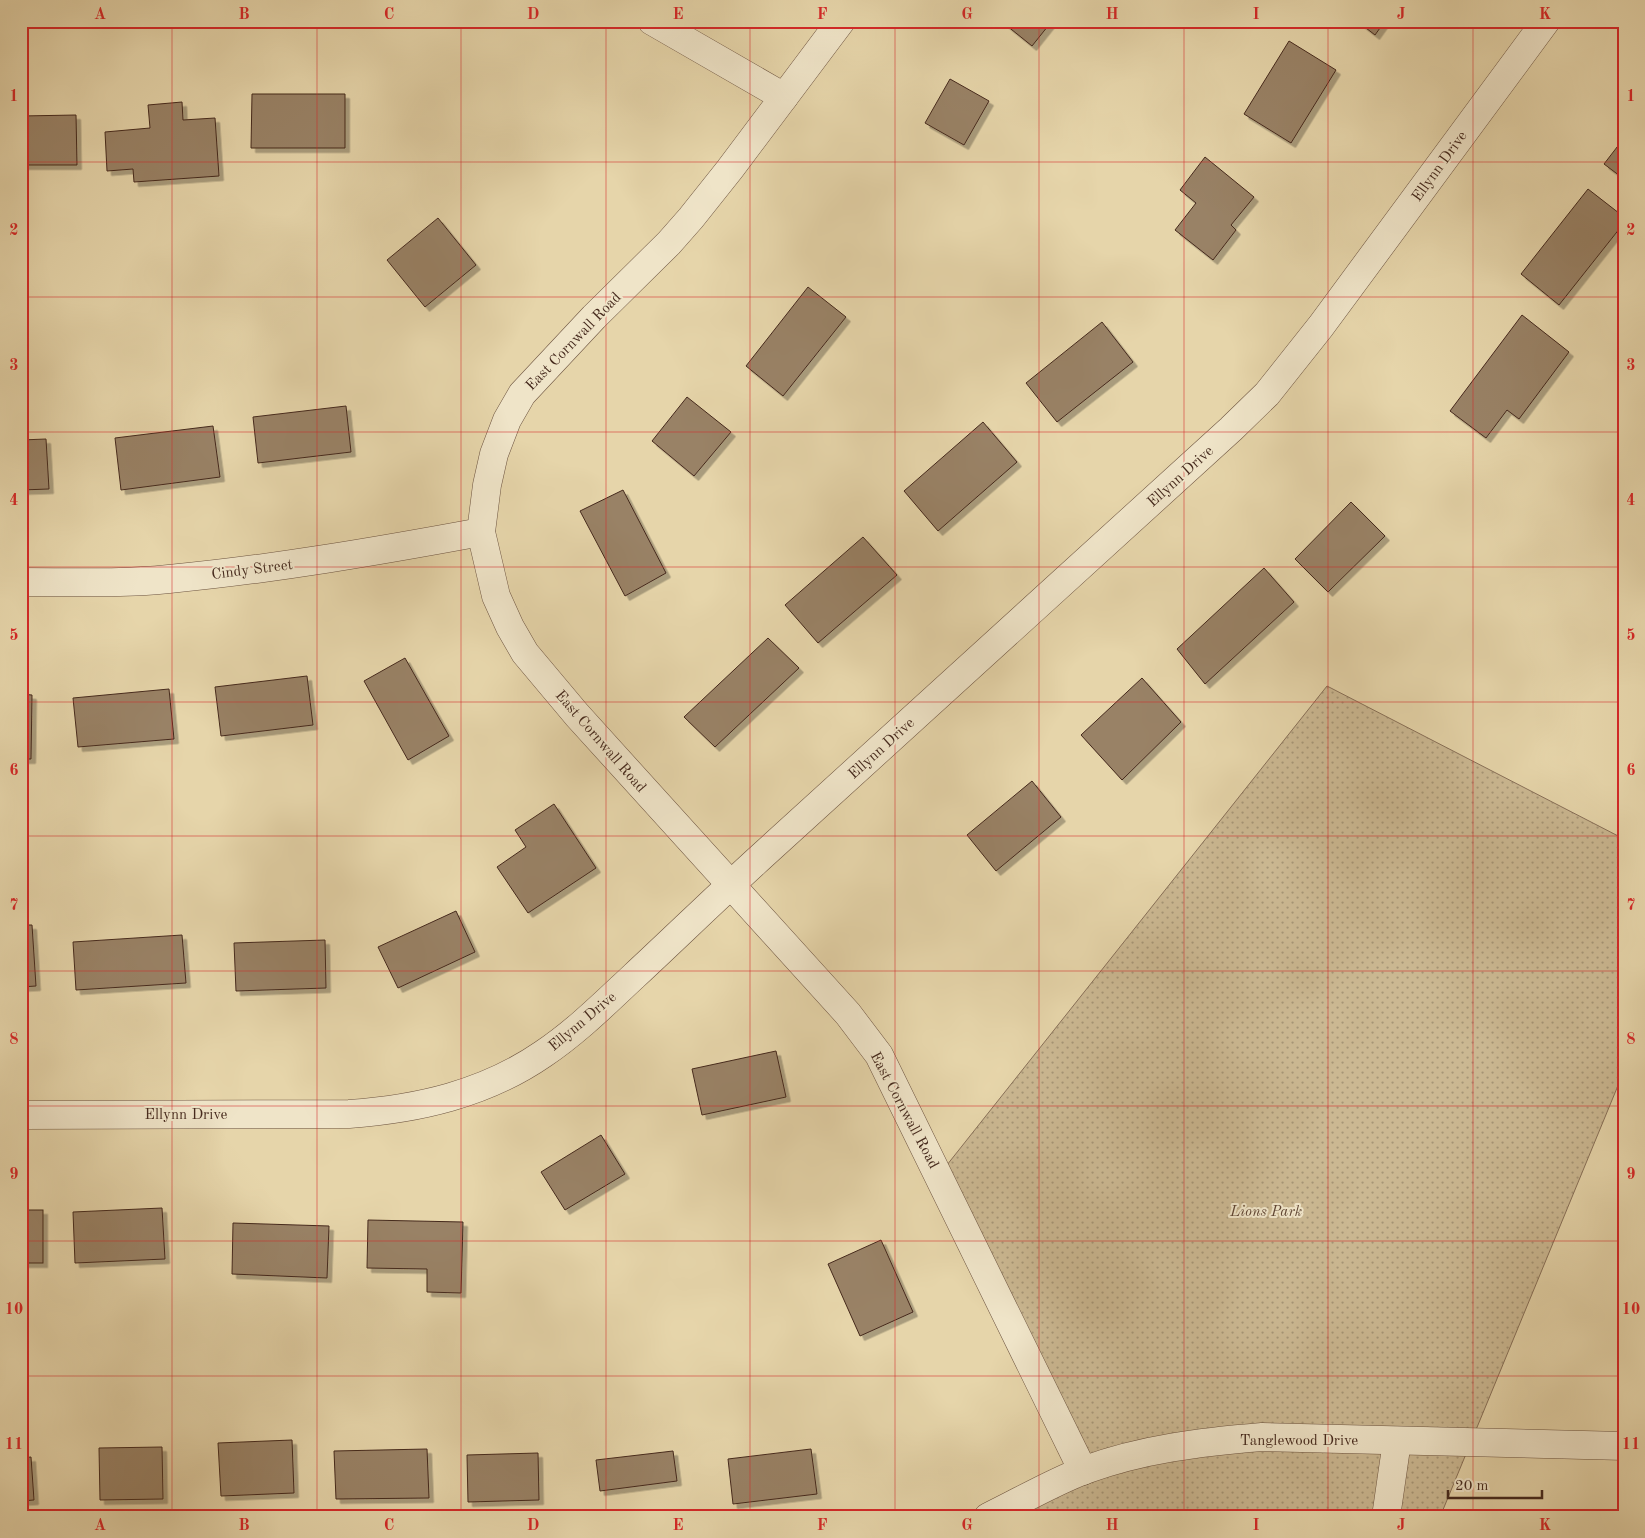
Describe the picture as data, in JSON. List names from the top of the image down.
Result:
{
  "streets": {
    "street": [
      "Ellynn Drive",
      "East Cornwall Road",
      "Cindy Street",
      "Tanglewood Drive"
    ]
  },
  "crossings": [
    ["Ellynn Drive", "East Cornwall Road"],
    ["East Cornwall Road", "Cindy Street"],
    ["East Cornwall Road", "Tanglewood Drive"]
  ],
  "parks": ["Lions Park"],
  "scale_bar": "20 m",
  "grid": {
    "columns": [
      "A",
      "B",
      "C",
      "D",
      "E",
      "F",
      "G",
      "H",
      "I",
      "J",
      "K"
    ],
    "rows": [
      "1",
      "2",
      "3",
      "4",
      "5",
      "6",
      "7",
      "8",
      "9",
      "10",
      "11"
    ]
  }
}
